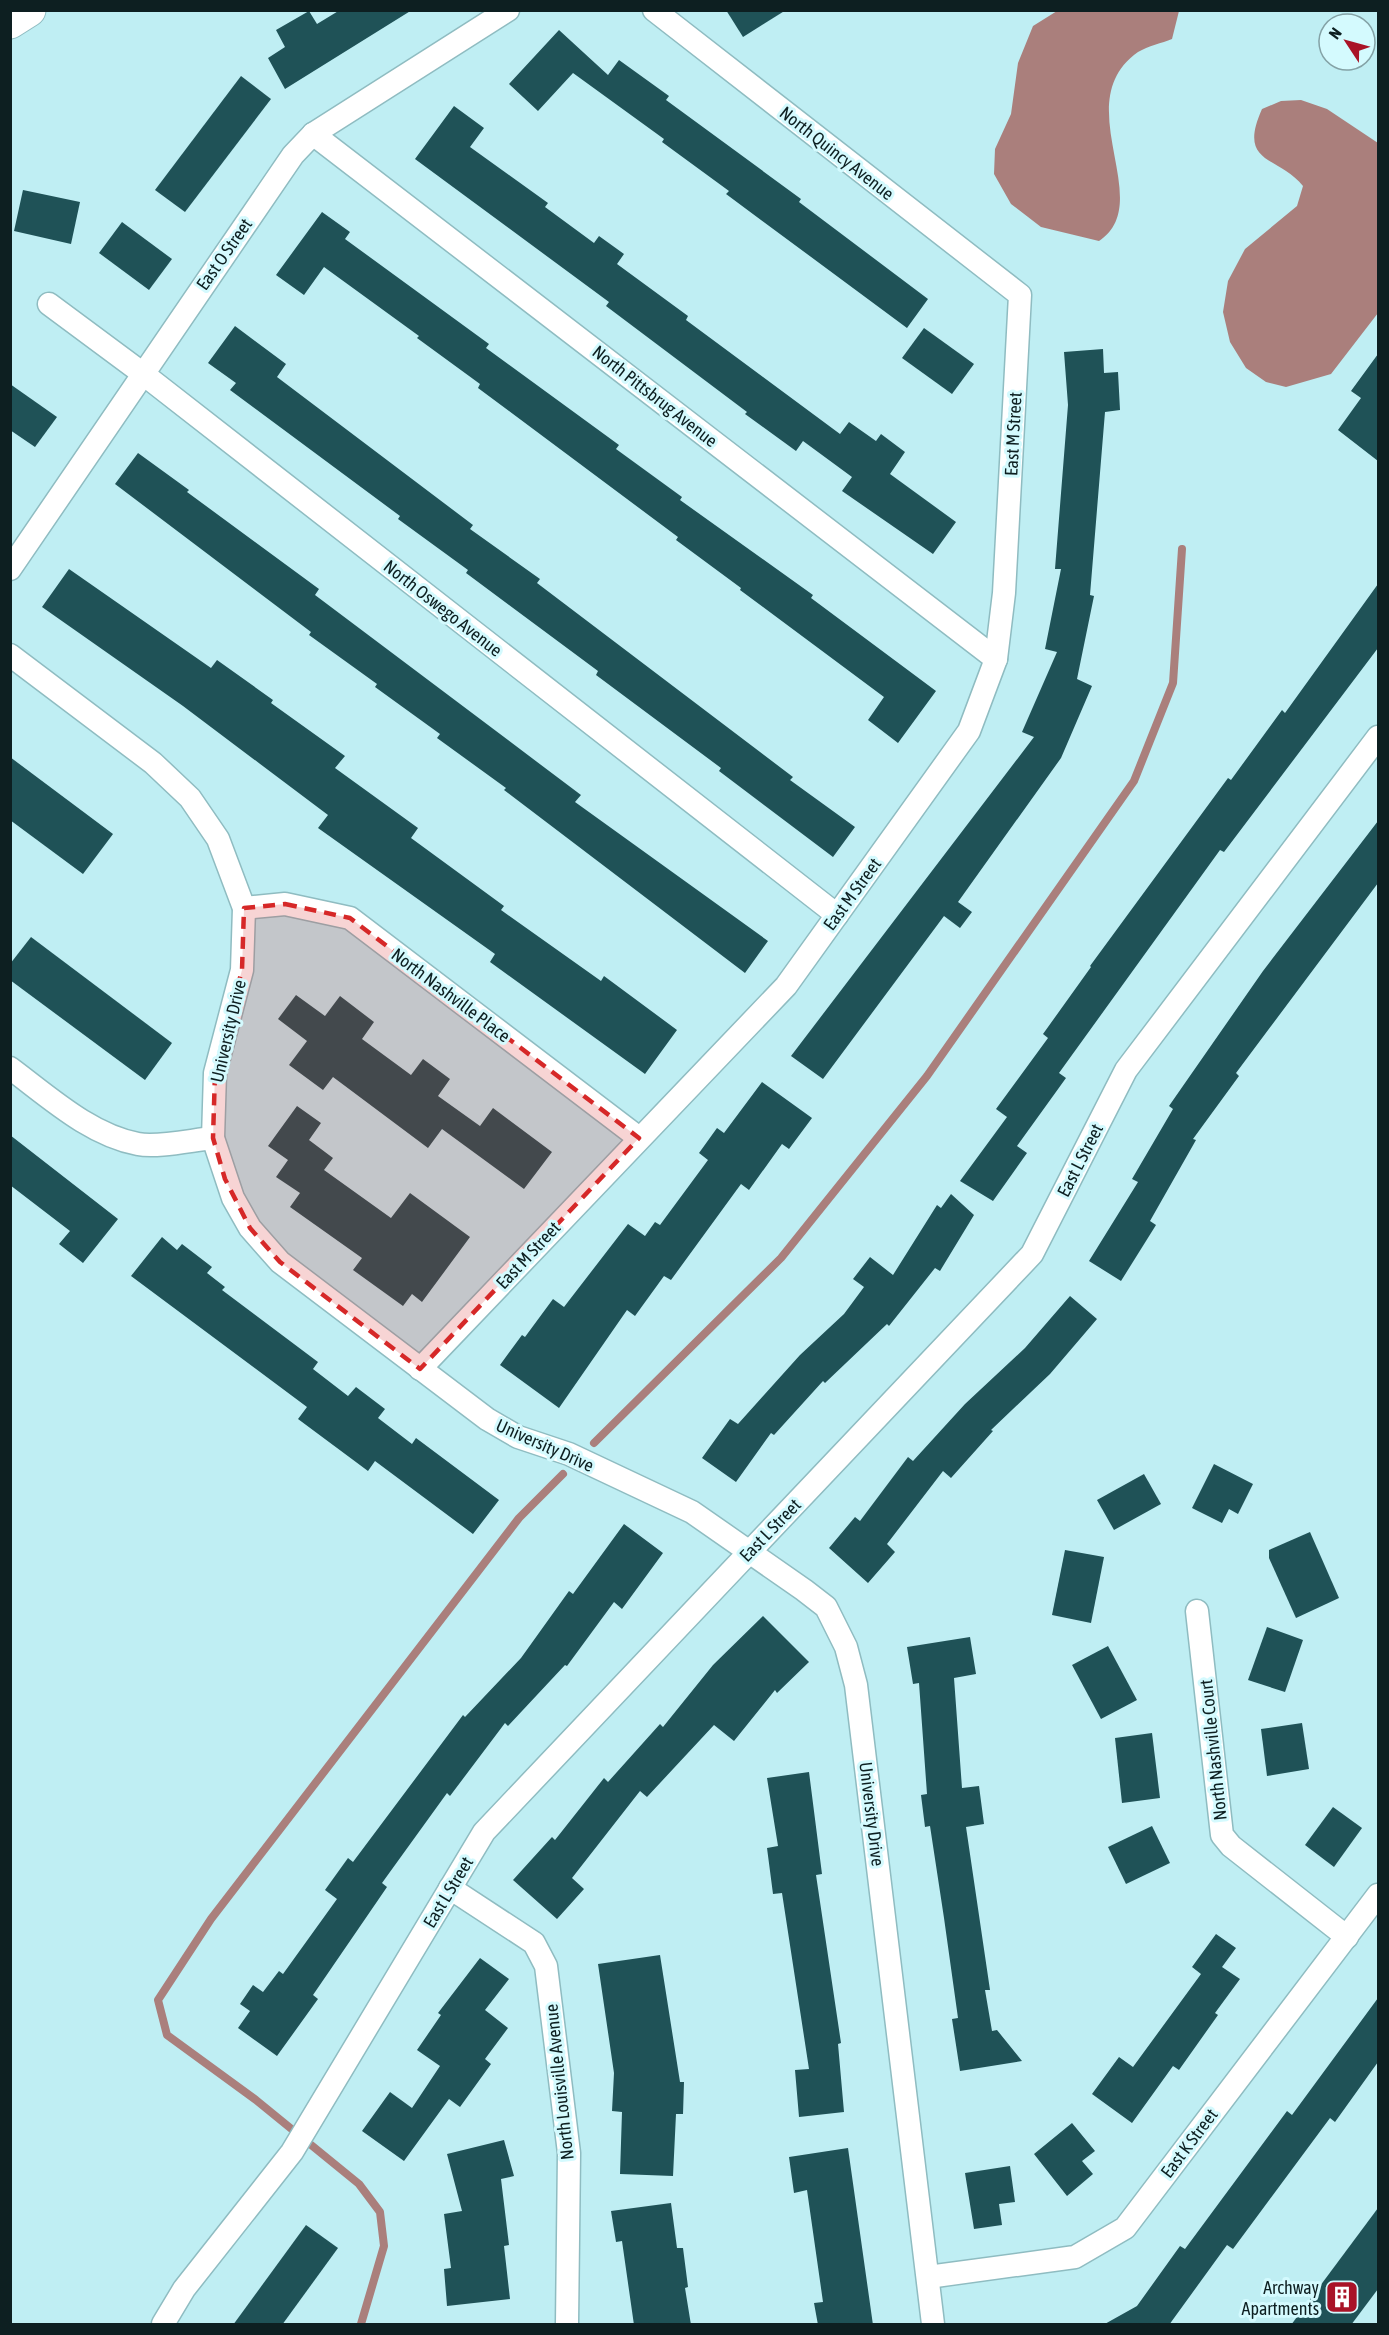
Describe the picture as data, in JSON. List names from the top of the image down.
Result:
{
  "streets": {
    "street": [
      "North Quincy Avenue",
      "East O Street",
      "North Pittsbrug Avenue",
      "East M Street",
      "North Oswego Avenue",
      "North Nashville Place",
      "University Drive",
      "East L Street",
      "North Nashville Court",
      "North Louisville Avenue",
      "East K Street"
    ]
  },
  "crossings": [
    ["North Quincy Avenue", "East M Street"],
    ["East O Street", "North Pittsbrug Avenue"],
    ["East O Street", "North Oswego Avenue"],
    ["North Pittsbrug Avenue", "East M Street"],
    ["East M Street", "North Oswego Avenue"],
    ["East M Street", "North Nashville Place"],
    ["East M Street", "University Drive"],
    ["North Nashville Place", "University Drive"],
    ["University Drive", "East L Street"],
    ["University Drive", "East K Street"],
    ["East L Street", "North Louisville Avenue"],
    ["North Nashville Court", "East K Street"]
  ],
  "places": {
    "building": ["Archway Apartments"]
  },
  "north": "top left"
}
